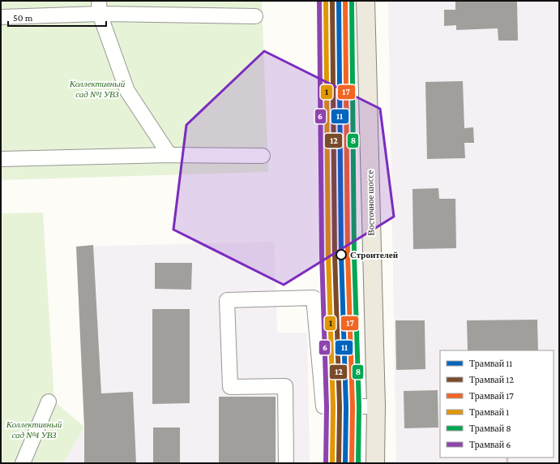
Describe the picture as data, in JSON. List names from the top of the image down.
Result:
{
  "streets": {
    "main road": ["Восточное шоссе"]
  },
  "parks": ["Коллективный сад №1 УВЗ", "Коллективный сад №4 УВЗ"],
  "places": ["Строителей"],
  "lines": [
    "tram line 11",
    "tram line 12",
    "tram line 17",
    "tram line 1",
    "tram line 8",
    "tram line 6"
  ],
  "legend": [
    "Трамвай 11",
    "Трамвай 12",
    "Трамвай 17",
    "Трамвай 1",
    "Трамвай 8",
    "Трамвай 6"
  ],
  "scale_bar": "50 m"
}
